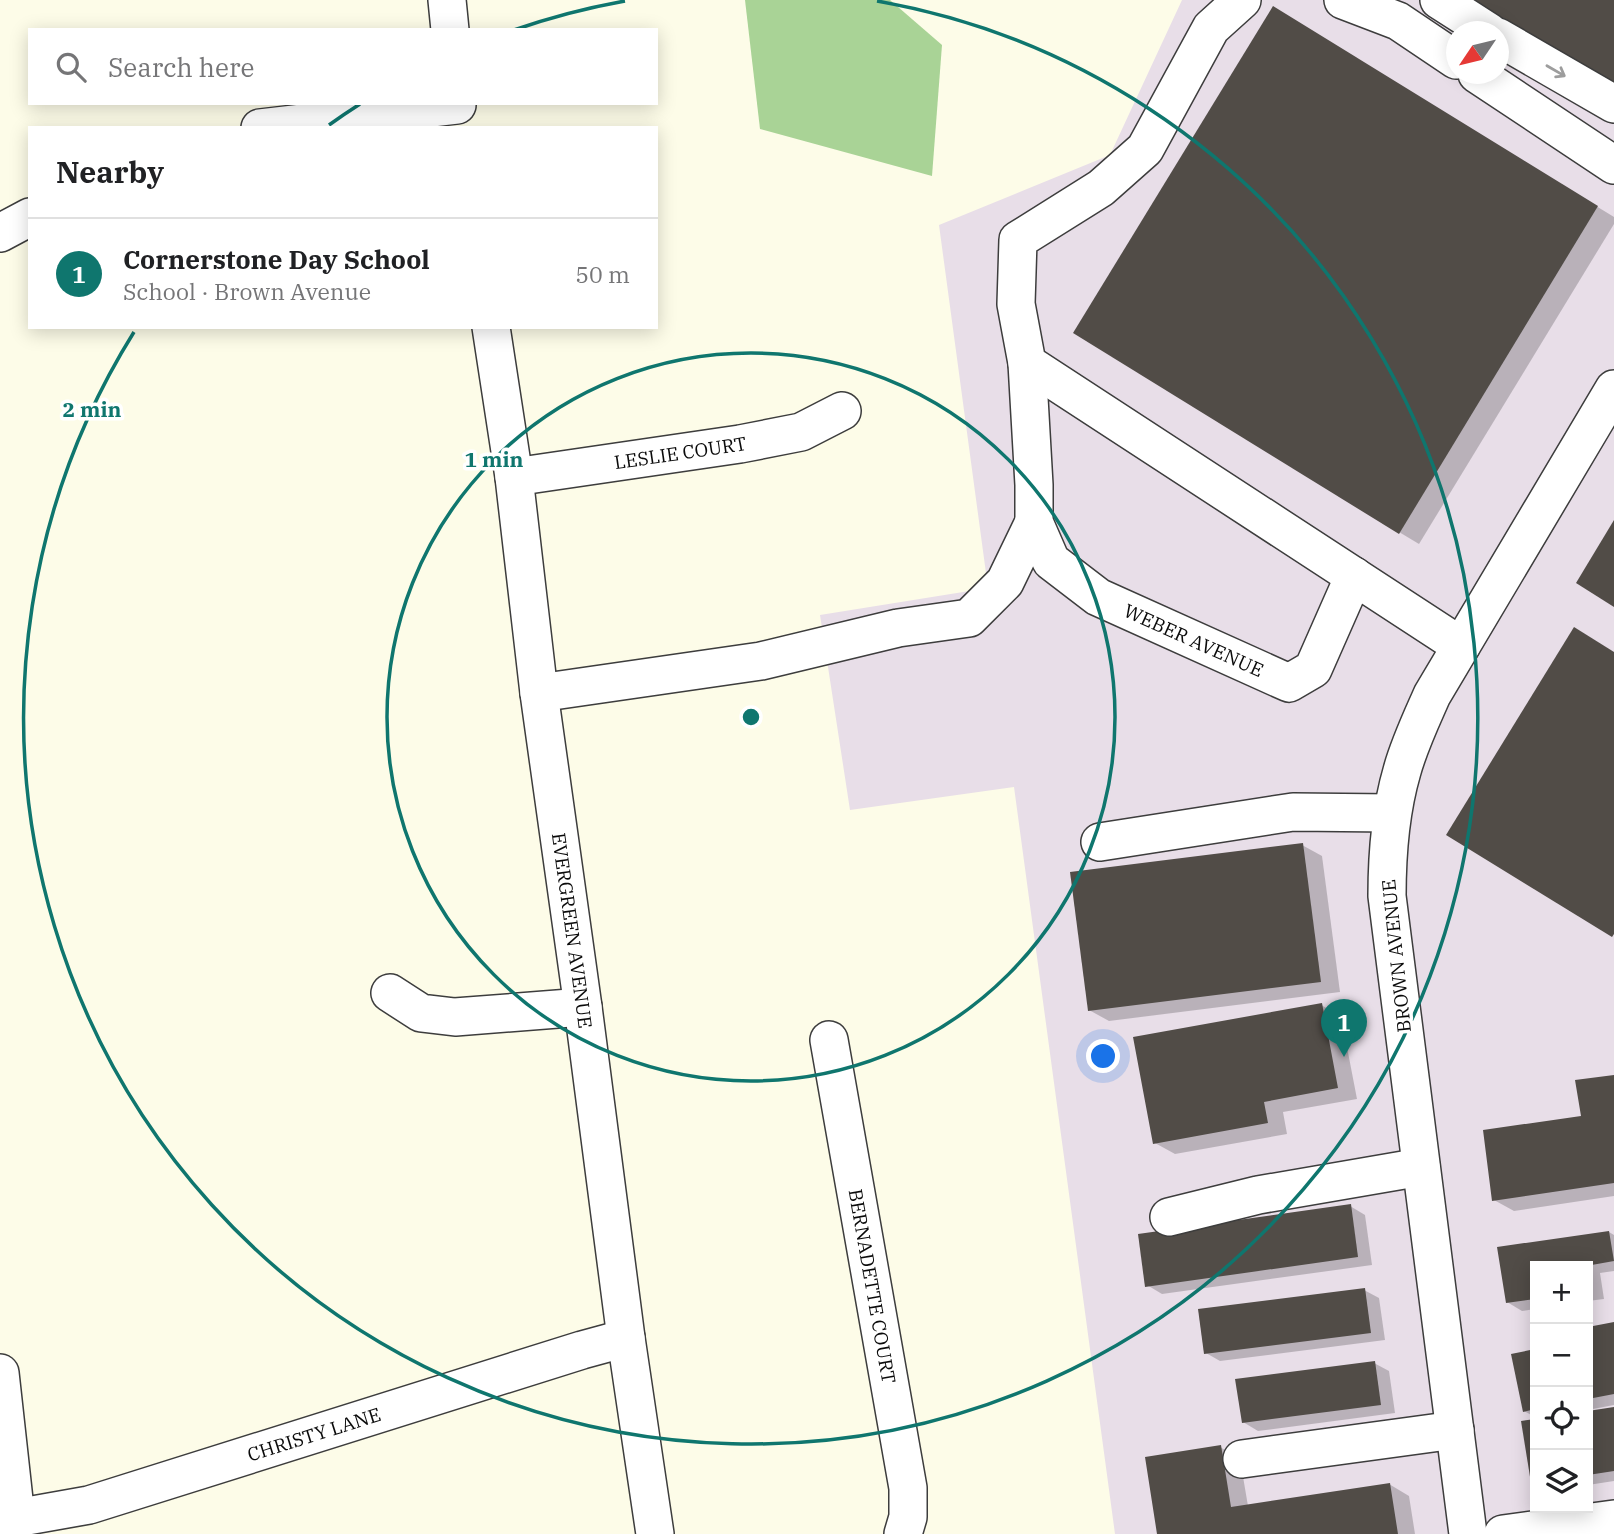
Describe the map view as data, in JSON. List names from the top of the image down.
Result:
{
  "streets": {
    "street": [
      "LESLIE COURT",
      "WEBER AVENUE",
      "EVERGREEN AVENUE",
      "BROWN AVENUE",
      "BERNADETTE COURT",
      "CHRISTY LANE"
    ]
  },
  "crossings": [
    ["LESLIE COURT", "EVERGREEN AVENUE"],
    ["EVERGREEN AVENUE", "CHRISTY LANE"]
  ],
  "north": "bottom left",
  "page": {
    "search": "Search here",
    "heading": "Nearby",
    "list": [
      {
        "mark": "1",
        "name": "Cornerstone Day School",
        "note": "School · Brown Avenue",
        "value": "50 m"
      }
    ],
    "pins": "1",
    "map_buttons": ["+", "−"]
  },
  "rings": ["2 min", "1 min"]
}
